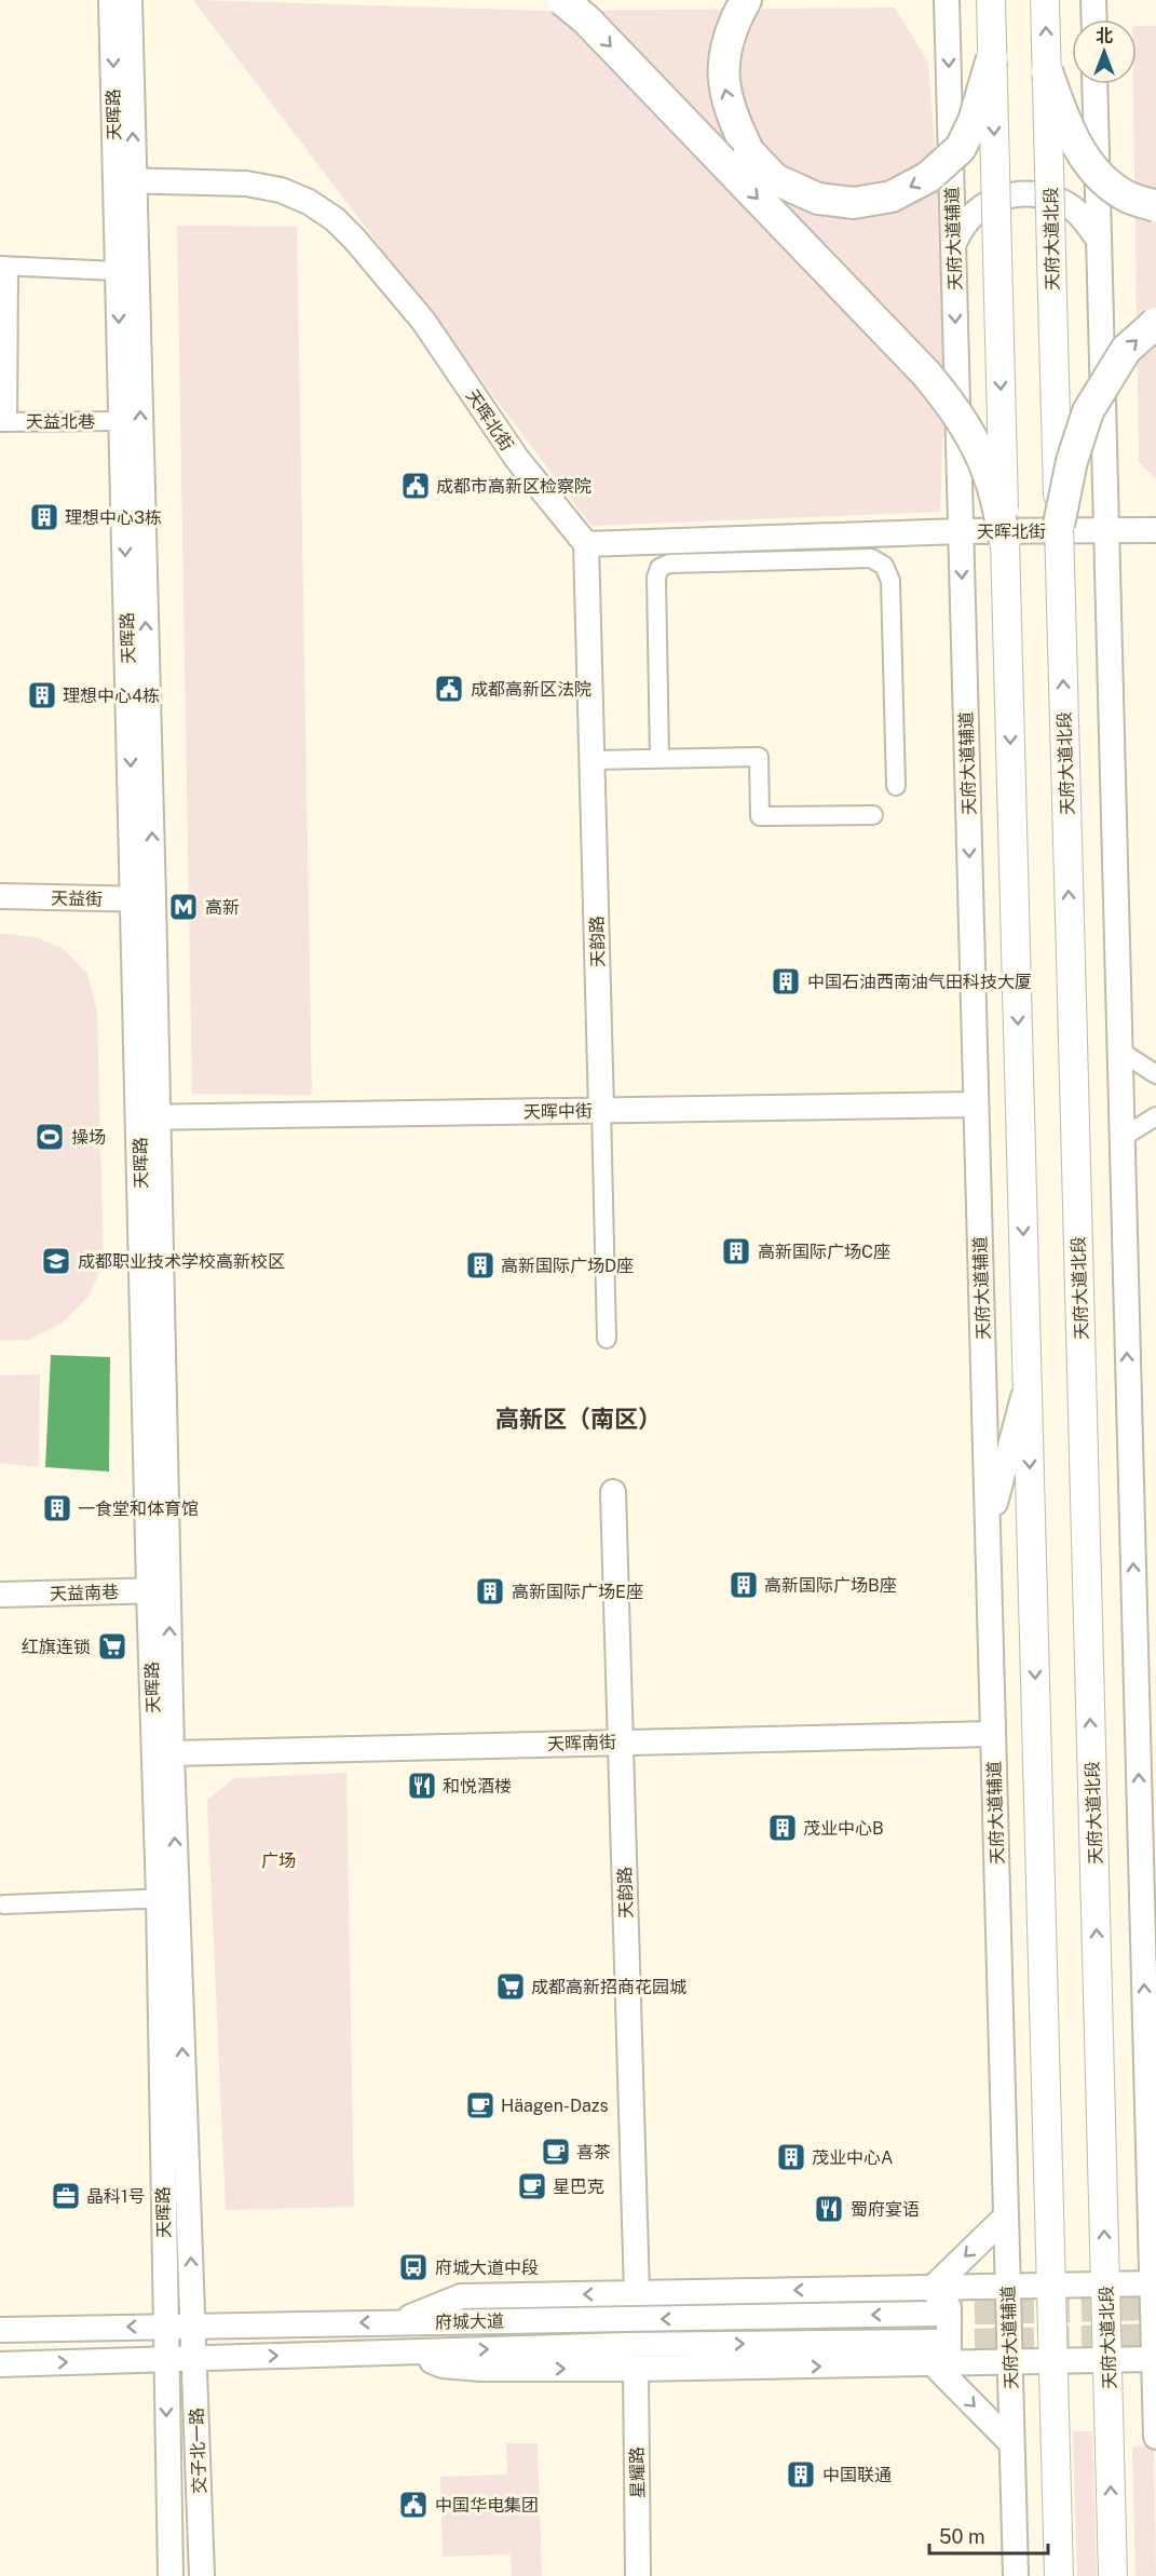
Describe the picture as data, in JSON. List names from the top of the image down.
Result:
{
  "streets": {
    "main road": ["天府大道北段"],
    "street": [
      "天晖路",
      "天府大道辅道",
      "天晖北街",
      "天益北巷",
      "天益街",
      "天韵路",
      "天晖中街",
      "天益南巷",
      "天晖南街",
      "府城大道",
      "交子北一路",
      "星耀路"
    ]
  },
  "crossings": [
    ["天晖路", "天晖北街"],
    ["天晖路", "天益北巷"],
    ["天晖路", "天益街"],
    ["天晖路", "天晖中街"],
    ["天晖路", "天益南巷"],
    ["天晖路", "天晖南街"],
    ["天晖路", "府城大道"],
    ["天晖路", "交子北一路"],
    ["天府大道辅道", "天晖北街"],
    ["天府大道辅道", "天晖中街"],
    ["天府大道辅道", "天晖南街"],
    ["天晖北街", "天韵路"],
    ["天韵路", "天晖中街"],
    ["天韵路", "天晖南街"],
    ["府城大道", "交子北一路"]
  ],
  "districts": ["高新区（南区）"],
  "parks": ["广场"],
  "places": {
    "public building": ["成都市高新区检察院", "成都高新区法院", "中国华电集团"],
    "building": [
      "理想中心3栋",
      "理想中心4栋",
      "中国石油西南油气田科技大厦",
      "高新国际广场C座",
      "高新国际广场D座",
      "一食堂和体育馆",
      "高新国际广场B座",
      "高新国际广场E座",
      "茂业中心B",
      "茂业中心A",
      "中国联通"
    ],
    "metro station": ["高新"],
    "sports": ["操场"],
    "school or university": ["成都职业技术学校高新校区"],
    "supermarket": ["红旗连锁", "成都高新招商花园城"],
    "restaurant": ["和悦酒楼", "蜀府宴语"],
    "cafe": ["Häagen-Dazs", "喜茶", "星巴克"],
    "office": ["晶科1号"],
    "bus stop": ["府城大道中段"]
  },
  "scale_bar": "50 m",
  "north": "top"
}
